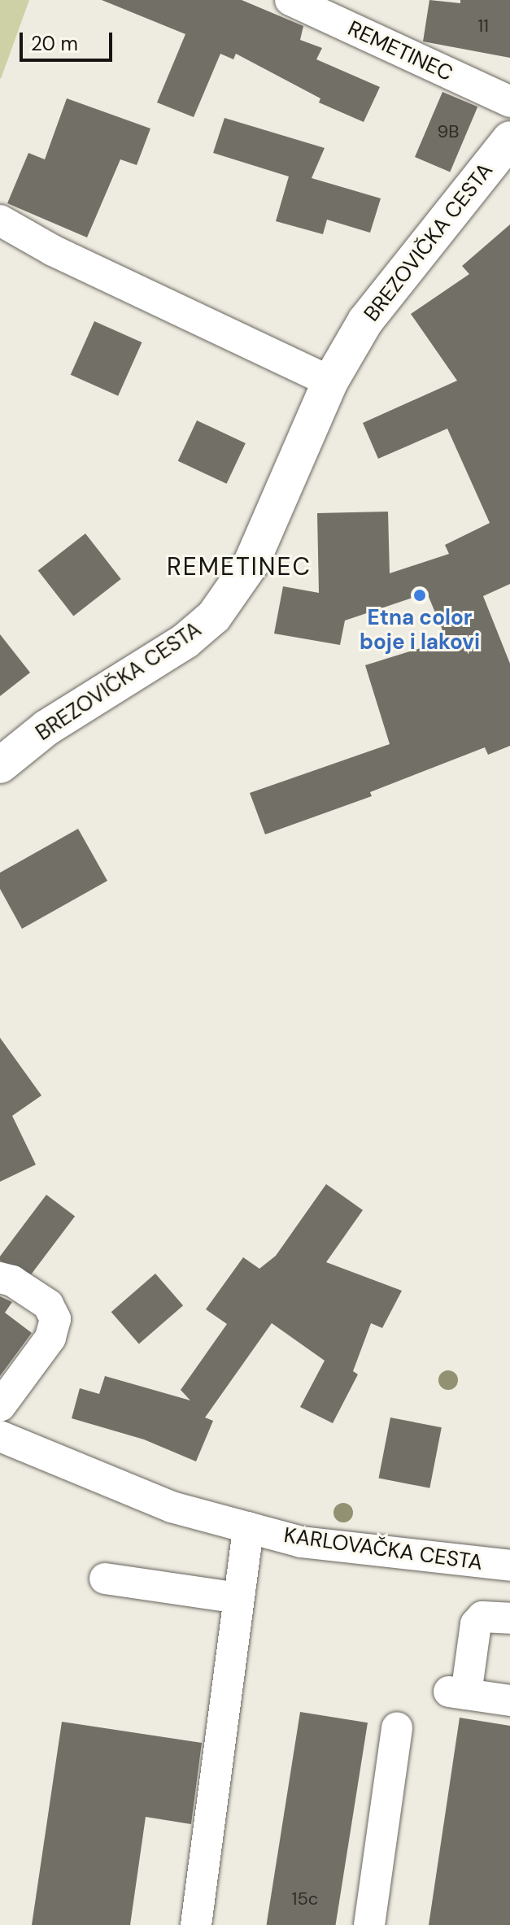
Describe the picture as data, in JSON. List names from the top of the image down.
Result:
{
  "streets": {
    "main road": ["BREZOVIČKA CESTA"],
    "street": ["REMETINEC", "KARLOVAČKA CESTA"]
  },
  "districts": ["REMETINEC"],
  "places": ["Etna color boje i lakovi"],
  "house_numbers": ["11", "9B", "15c"],
  "scale_bar": "20 m"
}
